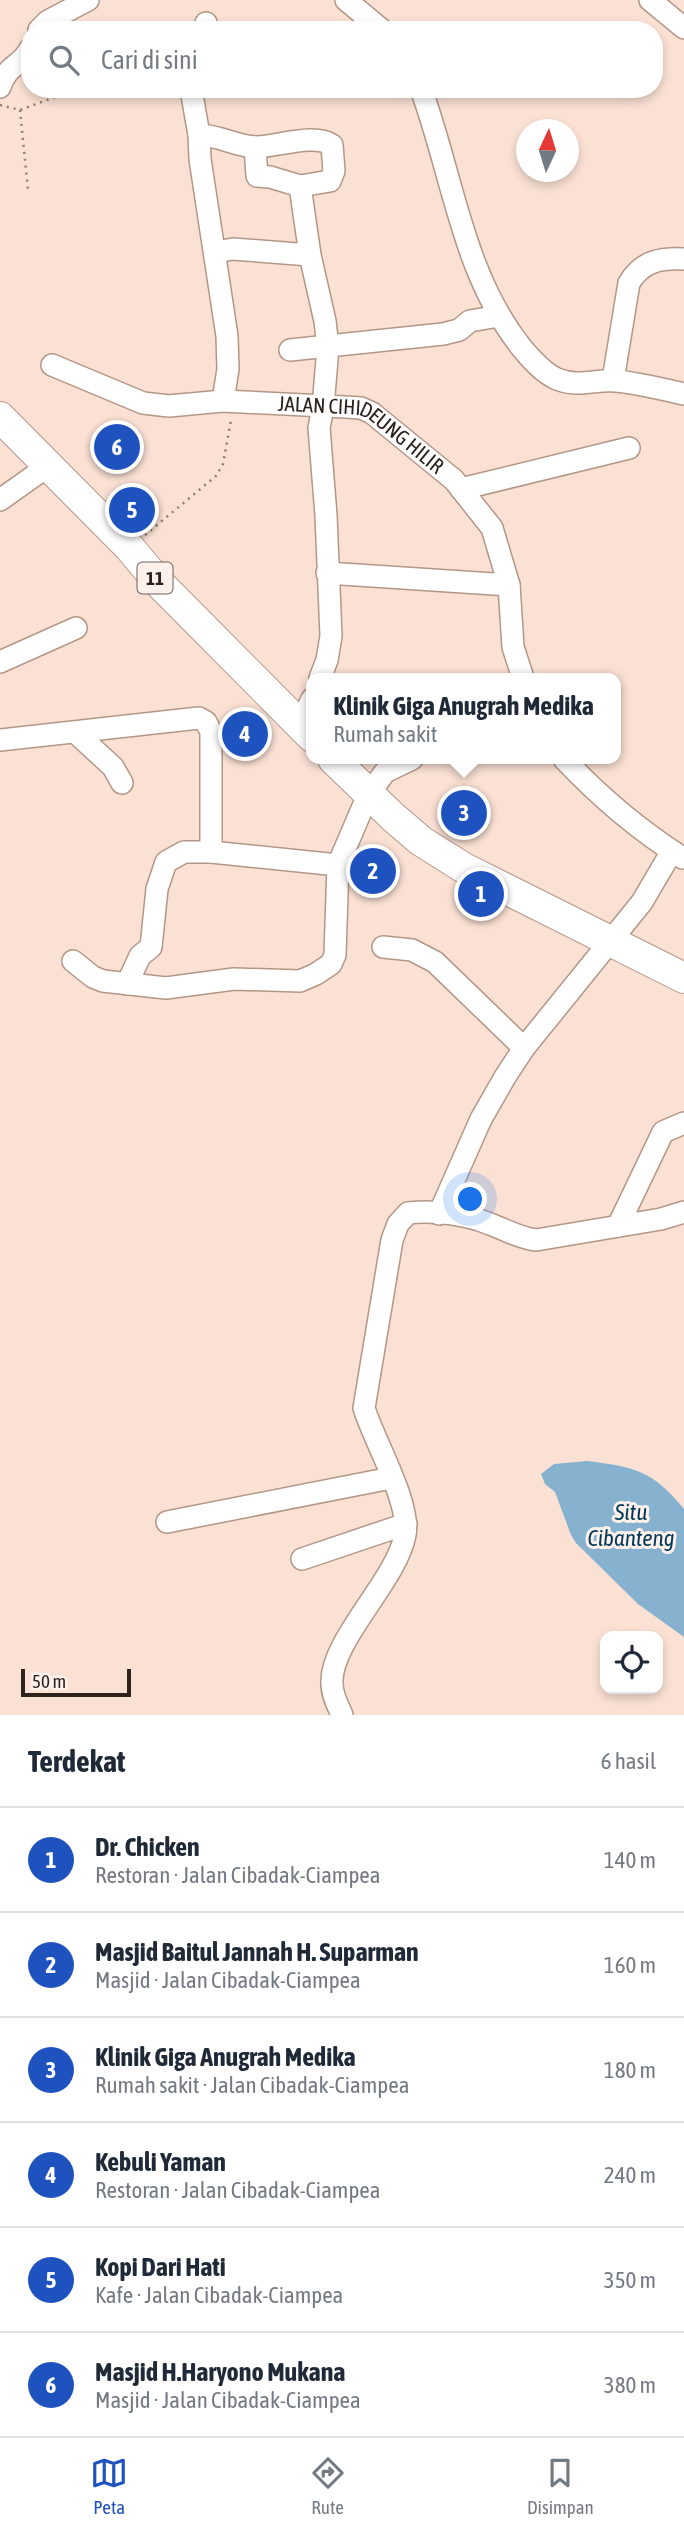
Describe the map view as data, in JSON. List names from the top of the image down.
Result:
{
  "streets": {
    "highway": ["11"],
    "street": ["JALAN CIHIDEUNG HILIR"]
  },
  "water": ["Situ Cibanteng"],
  "scale_bar": "50 m",
  "north": "top",
  "page": {
    "search": "Cari di sini",
    "pins": [
      "6",
      "5",
      "4",
      "3",
      "2",
      "1"
    ],
    "popup": ["Klinik Giga Anugrah Medika", "Rumah sakit"],
    "scale": "50 m",
    "heading": ["Terdekat", "6 hasil"],
    "list": [
      {
        "mark": "1",
        "name": "Dr. Chicken",
        "note": "Restoran · Jalan Cibadak-Ciampea",
        "value": "140 m"
      },
      {
        "mark": "2",
        "name": "Masjid Baitul Jannah H. Suparman",
        "note": "Masjid · Jalan Cibadak-Ciampea",
        "value": "160 m"
      },
      {
        "mark": "3",
        "name": "Klinik Giga Anugrah Medika",
        "note": "Rumah sakit · Jalan Cibadak-Ciampea",
        "value": "180 m"
      },
      {
        "mark": "4",
        "name": "Kebuli Yaman",
        "note": "Restoran · Jalan Cibadak-Ciampea",
        "value": "240 m"
      },
      {
        "mark": "5",
        "name": "Kopi Dari Hati",
        "note": "Kafe · Jalan Cibadak-Ciampea",
        "value": "350 m"
      },
      {
        "mark": "6",
        "name": "Masjid H.Haryono Mukana",
        "note": "Masjid · Jalan Cibadak-Ciampea",
        "value": "380 m"
      }
    ],
    "nav": ["Peta", "Rute", "Disimpan"]
  }
}
